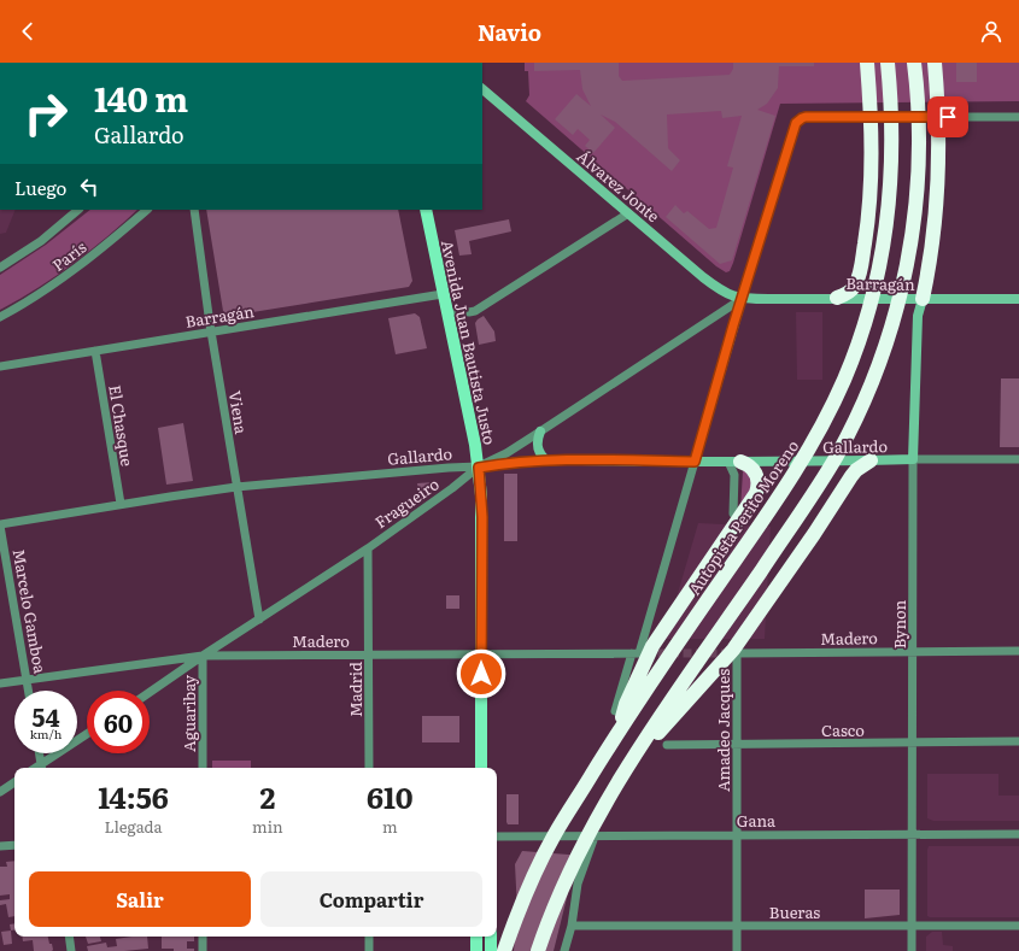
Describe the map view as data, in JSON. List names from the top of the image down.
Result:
{
  "streets": {
    "highway": ["Autopista Perito Moreno"],
    "main road": ["Avenida Juan Bautista Justo"],
    "street": [
      "Álvarez Jonte",
      "París",
      "Barragán",
      "Viena",
      "El Chasque",
      "Gallardo",
      "Fragueiro",
      "Marcelo Gamboa",
      "Bynon",
      "Madero",
      "Madrid",
      "Aguaribay",
      "Casco",
      "Amadeo Jacques",
      "Gana",
      "Bueras"
    ]
  },
  "crossings": [
    ["Álvarez Jonte", "Barragán"],
    ["Álvarez Jonte", "Fragueiro"],
    ["Barragán", "Avenida Juan Bautista Justo"],
    ["Barragán", "Viena"],
    ["Barragán", "El Chasque"],
    ["Barragán", "Fragueiro"],
    ["Barragán", "Bynon"],
    ["Avenida Juan Bautista Justo", "Gallardo"],
    ["Avenida Juan Bautista Justo", "Fragueiro"],
    ["Avenida Juan Bautista Justo", "Madero"],
    ["Viena", "Gallardo"],
    ["Viena", "Fragueiro"],
    ["El Chasque", "Gallardo"],
    ["Gallardo", "Fragueiro"],
    ["Gallardo", "Marcelo Gamboa"],
    ["Gallardo", "Bynon"],
    ["Fragueiro", "Madero"],
    ["Fragueiro", "Madrid"],
    ["Fragueiro", "Aguaribay"],
    ["Marcelo Gamboa", "Madero"],
    ["Bynon", "Madero"],
    ["Bynon", "Casco"],
    ["Bynon", "Gana"],
    ["Bynon", "Bueras"],
    ["Madero", "Madrid"],
    ["Madero", "Aguaribay"],
    ["Madero", "Amadeo Jacques"],
    ["Casco", "Amadeo Jacques"],
    ["Amadeo Jacques", "Gana"],
    ["Amadeo Jacques", "Bueras"]
  ],
  "page": {
    "header": "Navio",
    "turn": ["140 m", "Gallardo"],
    "then": "Luego",
    "speed": "54 km/h",
    "limit": "60",
    "eta": [
      "14:56",
      "Llegada",
      "2",
      "min",
      "610",
      "m"
    ],
    "buttons": ["Salir", "Compartir"]
  }
}
